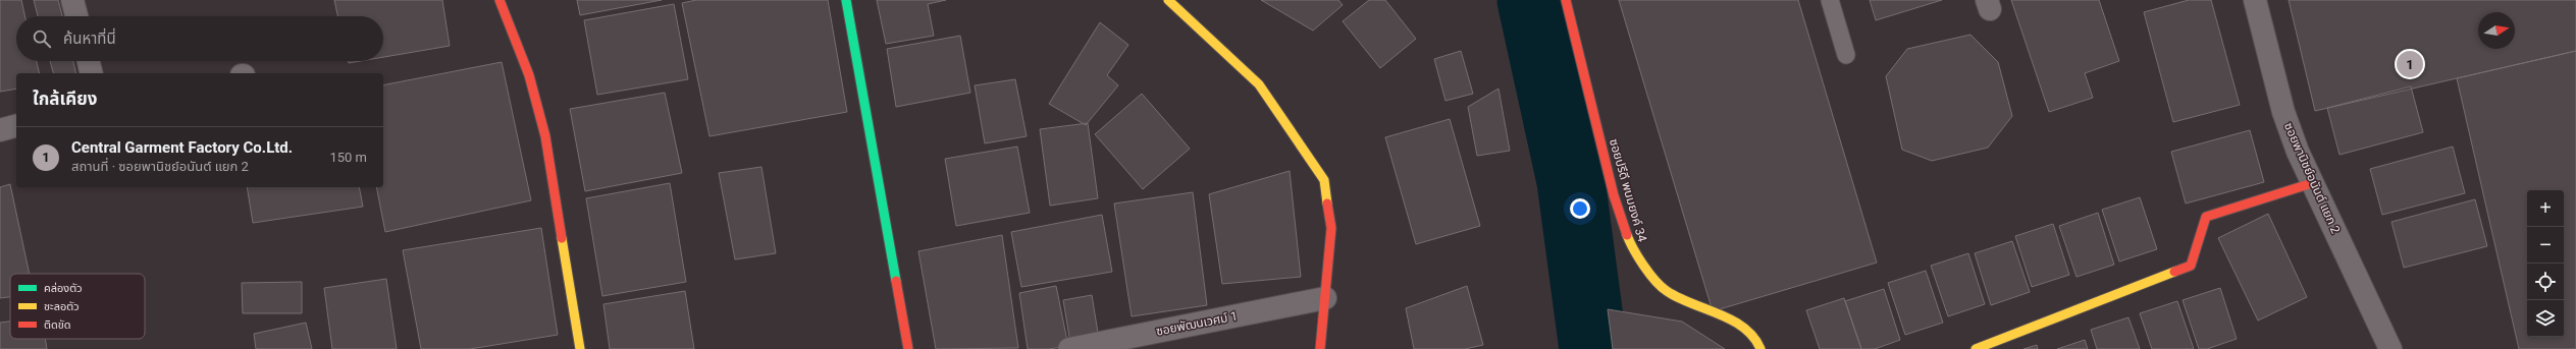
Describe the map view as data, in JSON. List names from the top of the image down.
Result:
{
  "streets": {
    "street": ["ซอยพานิชย์อนันต์ แยก 2", "ซอยปรีดี พนมยงค์ 34", "ซอยพัฒนเวศม์ 1"]
  },
  "legend": ["คล่องตัว", "ชะลอตัว", "ติดขัด"],
  "north": "right",
  "page": {
    "search": "ค้นหาที่นี่",
    "pins": "1",
    "heading": "ใกล้เคียง",
    "list": [
      {
        "mark": "1",
        "name": "Central Garment Factory Co.Ltd.",
        "note": "สถานที่ · ซอยพานิชย์อนันต์ แยก 2",
        "value": "150 m"
      }
    ],
    "map_buttons": ["+", "−"]
  }
}
